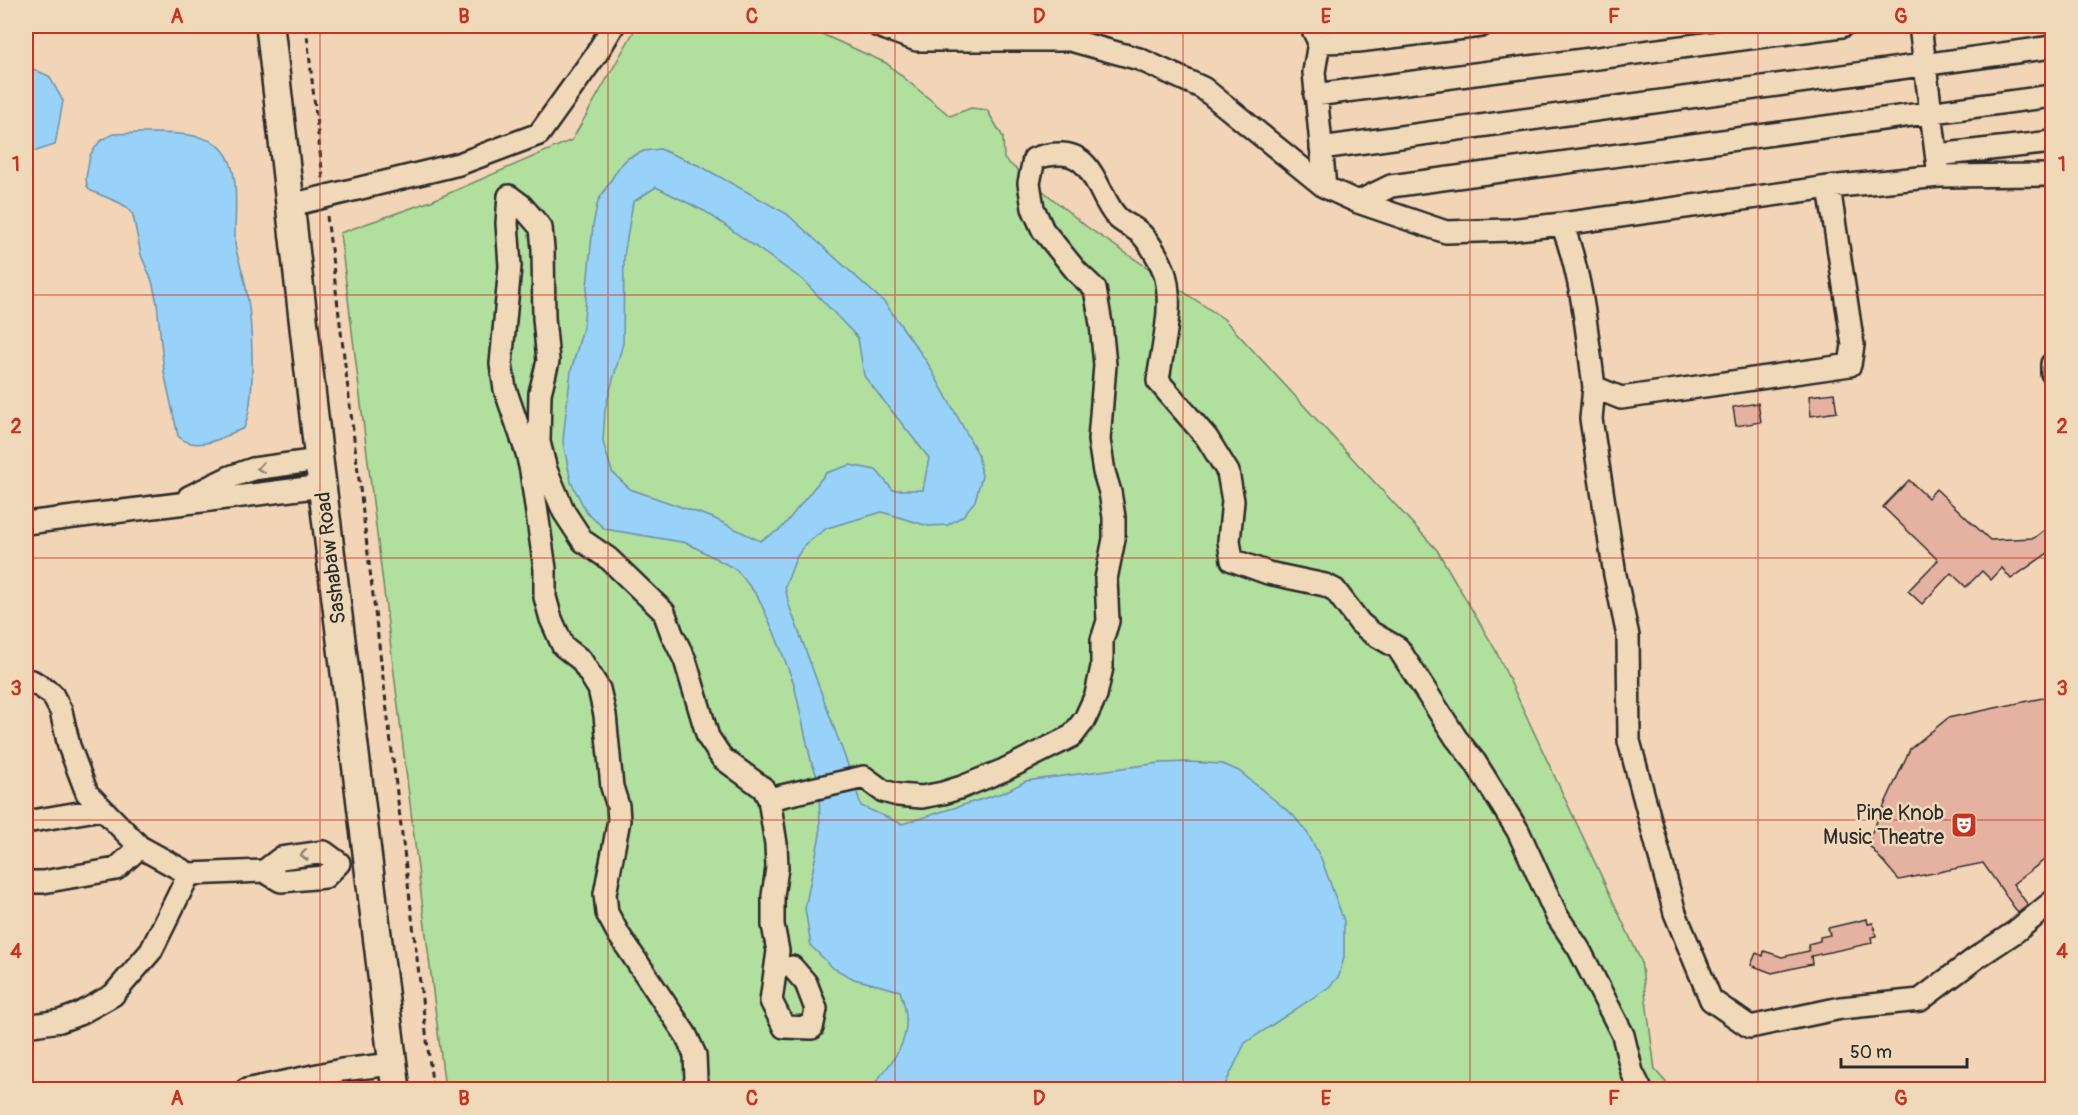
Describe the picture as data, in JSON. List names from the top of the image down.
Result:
{
  "streets": {
    "main road": ["Sashabaw Road"]
  },
  "places": {
    "theatre": ["Pine Knob Music Theatre"]
  },
  "scale_bar": "50 m",
  "grid": {
    "columns": [
      "A",
      "B",
      "C",
      "D",
      "E",
      "F",
      "G"
    ],
    "rows": [
      "1",
      "2",
      "3",
      "4"
    ]
  }
}
